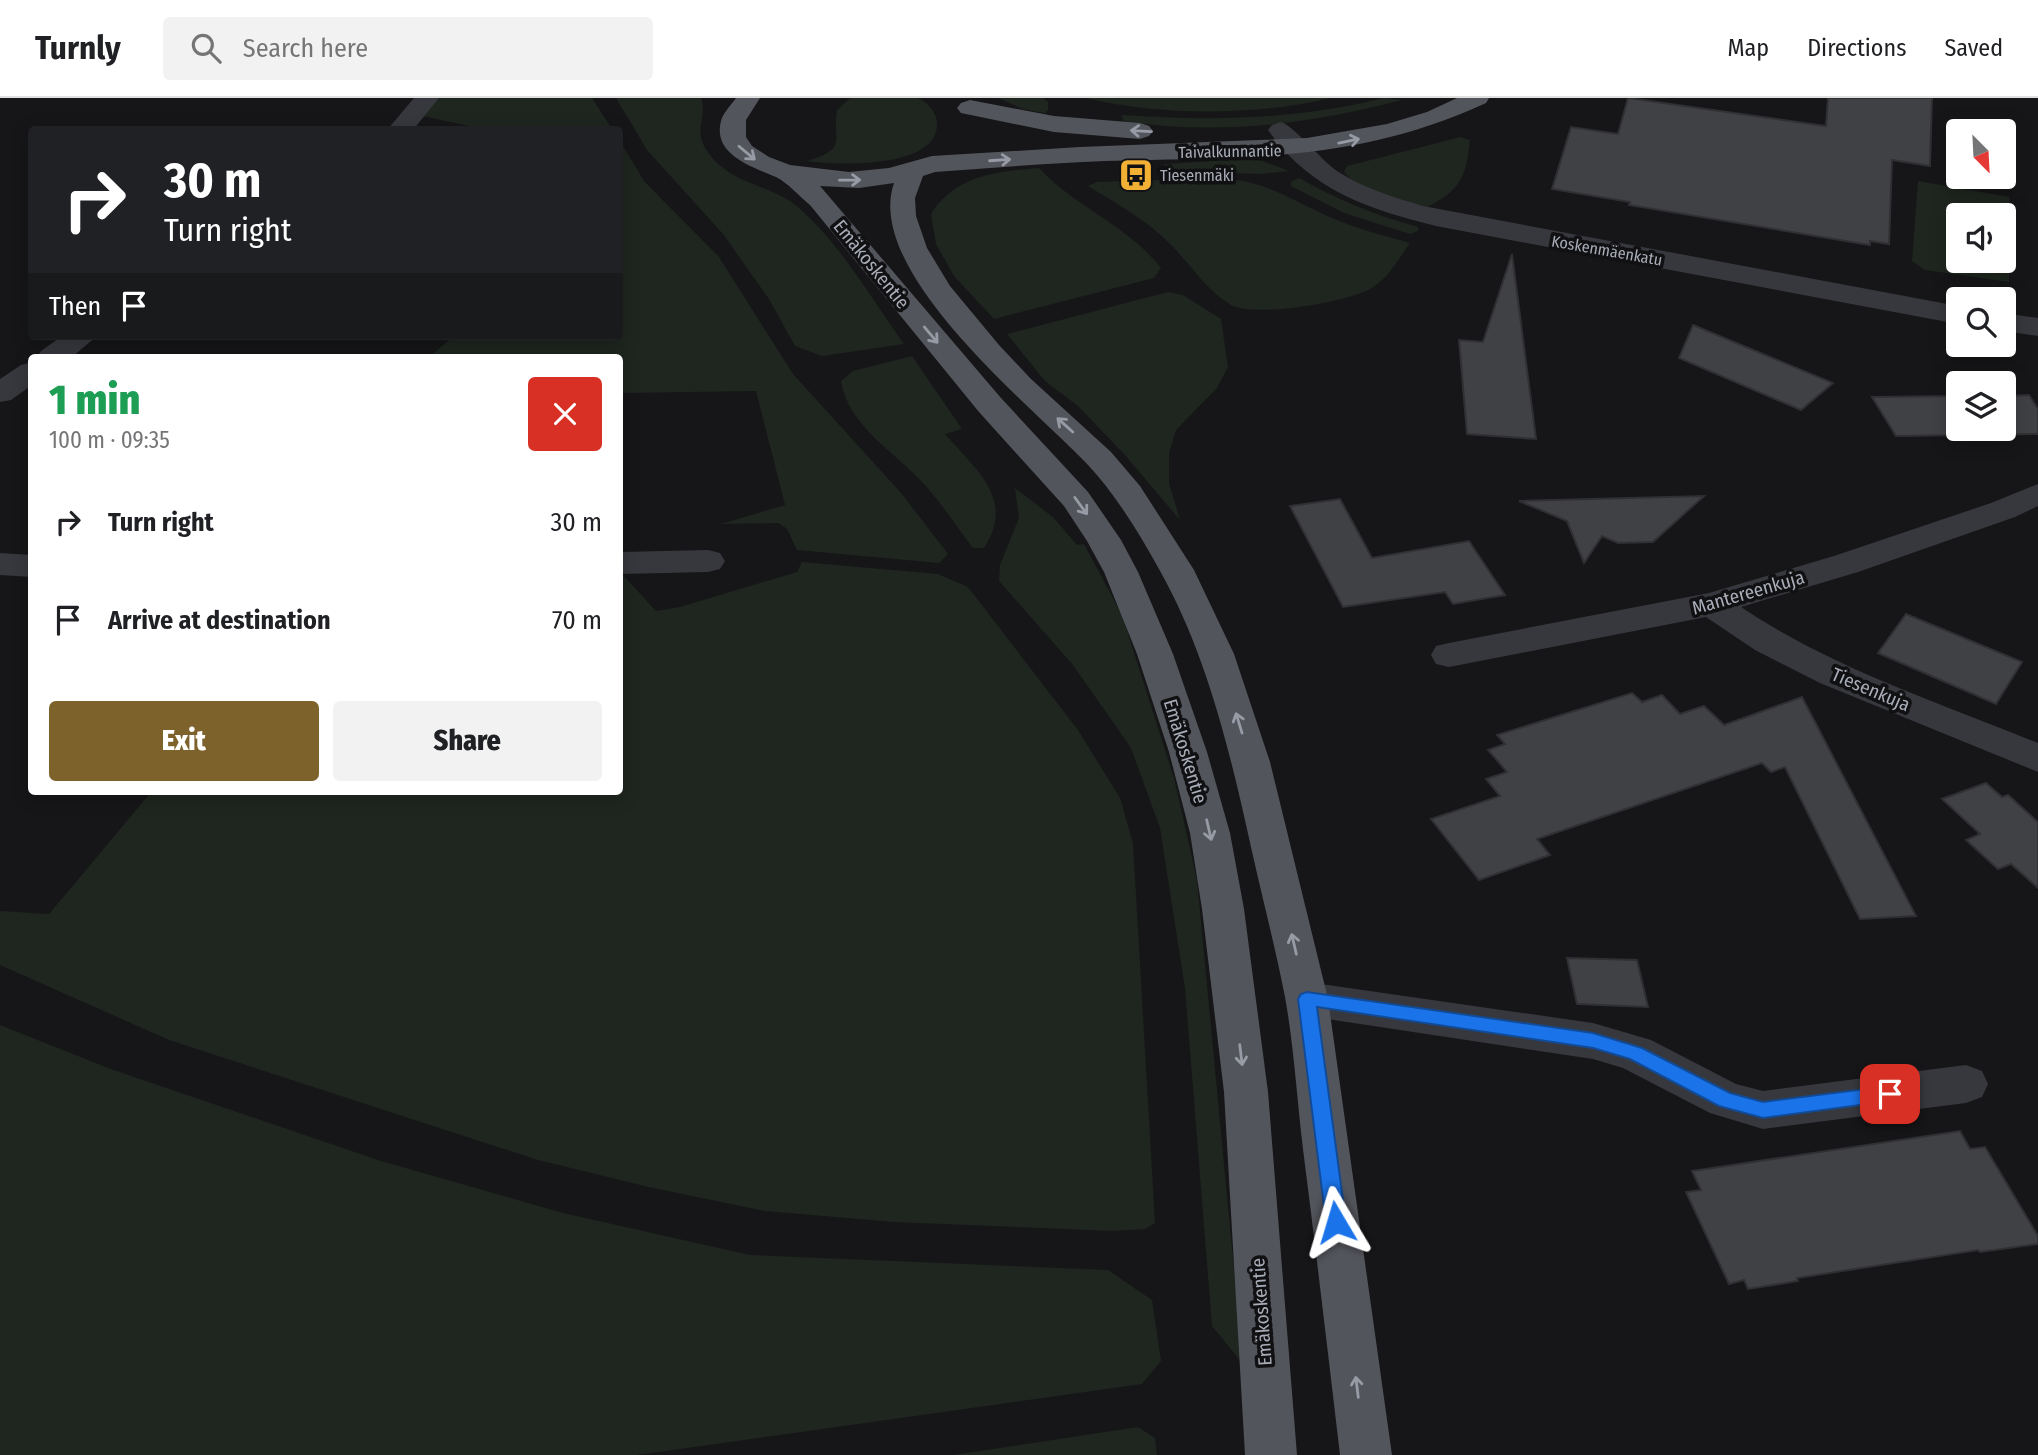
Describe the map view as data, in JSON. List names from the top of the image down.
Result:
{
  "streets": {
    "main road": ["Taivalkunnantie", "Emäkoskentie"],
    "street": ["Koskenmäenkatu", "Mantereenkuja", "Tiesenkuja"]
  },
  "crossings": [
    ["Taivalkunnantie", "Koskenmäenkatu"],
    ["Taivalkunnantie", "Emäkoskentie"],
    ["Mantereenkuja", "Tiesenkuja"]
  ],
  "places": {
    "bus stop": ["Tiesenmäki"]
  },
  "north": "bottom right",
  "page": {
    "header": "Turnly",
    "search": "Search here",
    "nav": ["Map", "Directions", "Saved"],
    "turn": ["30 m", "Turn right"],
    "then": "Then",
    "heading": ["1 min", "100 m · 09:35"],
    "list": [
      {
        "name": "Turn right",
        "value": "30 m"
      },
      {
        "name": "Arrive at destination",
        "value": "70 m"
      }
    ],
    "buttons": ["Exit", "Share"]
  }
}
